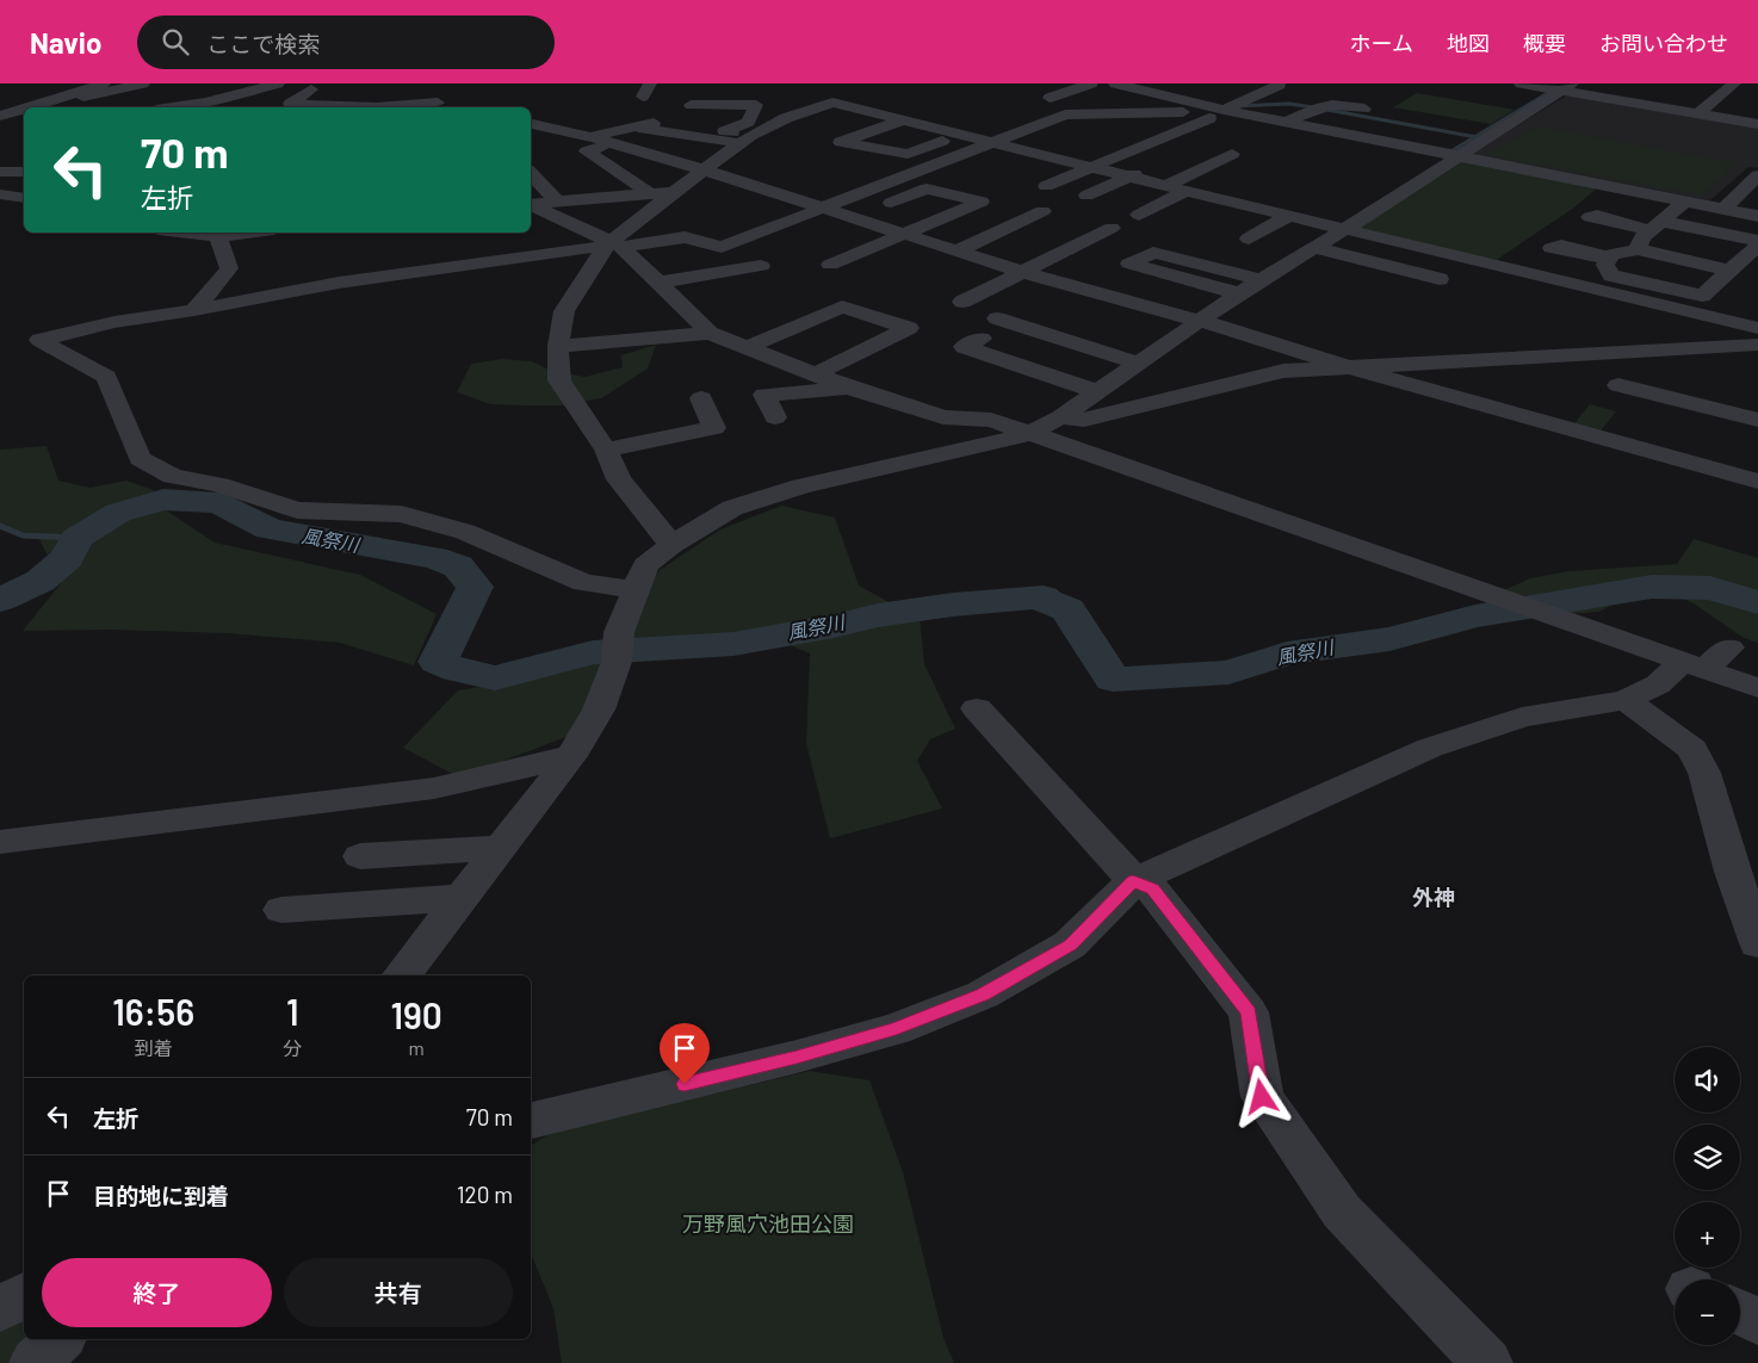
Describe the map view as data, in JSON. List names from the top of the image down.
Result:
{
  "districts": ["外神"],
  "water": ["風祭川"],
  "parks": ["万野風穴池田公園"],
  "page": {
    "header": "Navio",
    "search": "ここで検索",
    "nav": [
      "ホーム",
      "地図",
      "概要",
      "お問い合わせ"
    ],
    "turn": ["70 m", "左折"],
    "eta": [
      "16:56",
      "到着",
      "1",
      "分",
      "190",
      "m"
    ],
    "map_buttons": ["+", "−"],
    "list": [
      {
        "name": "左折",
        "value": "70 m"
      },
      {
        "name": "目的地に到着",
        "value": "120 m"
      }
    ],
    "buttons": ["終了", "共有"]
  }
}
